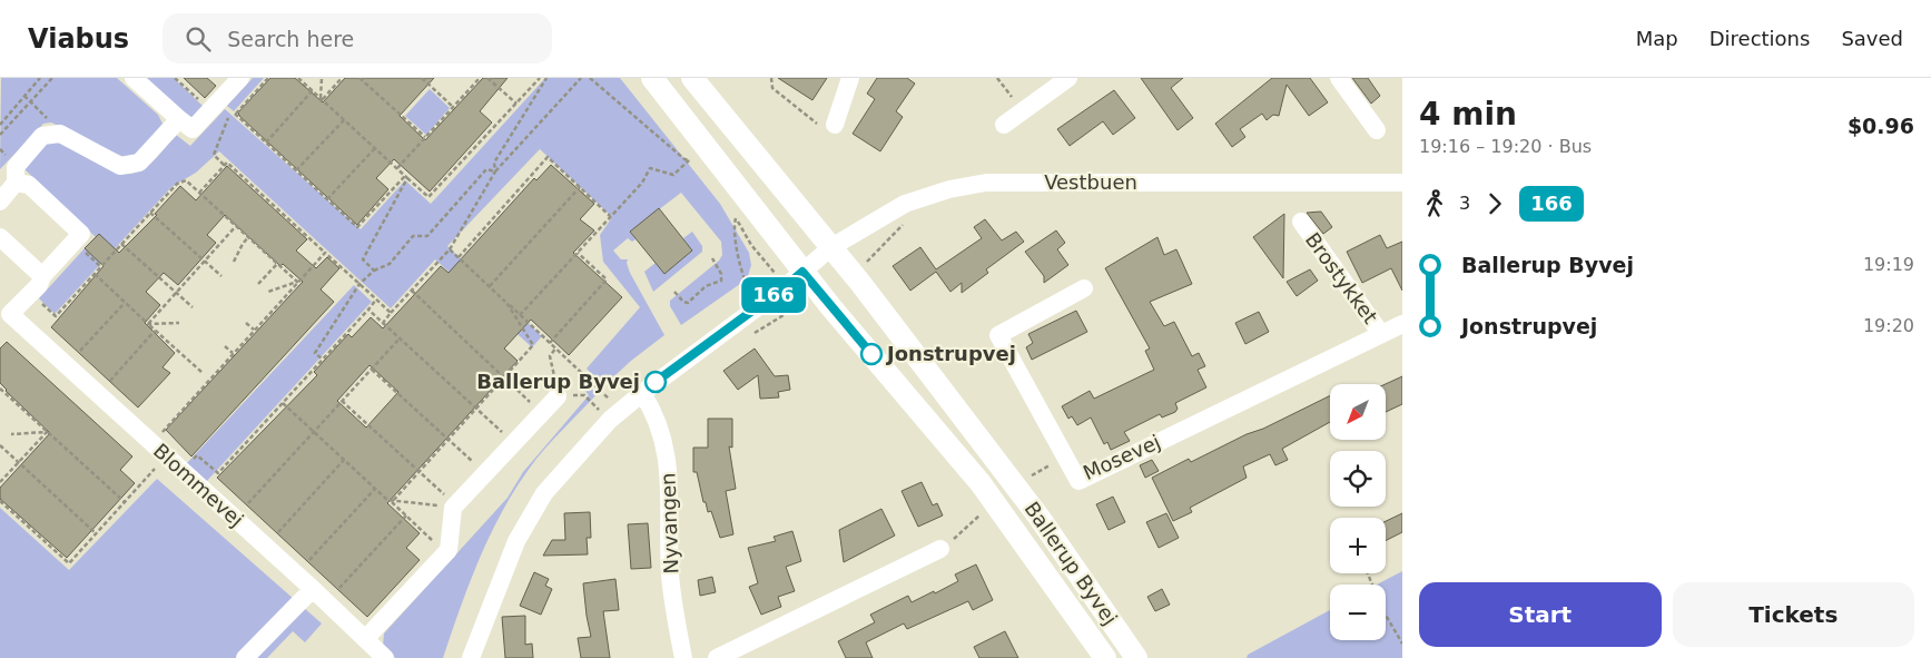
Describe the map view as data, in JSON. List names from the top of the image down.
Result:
{
  "streets": {
    "main road": ["Ballerup Byvej"],
    "street": [
      "Vestbuen",
      "Brostykket",
      "Mosevej",
      "Blommevej",
      "Nyvangen"
    ]
  },
  "crossings": [
    ["Vestbuen", "Ballerup Byvej"],
    ["Brostykket", "Mosevej"]
  ],
  "places": ["Jonstrupvej", "Ballerup Byvej"],
  "lines": ["bus line 166"],
  "north": "bottom left",
  "page": {
    "header": "Viabus",
    "search": "Search here",
    "nav": ["Map", "Directions", "Saved"],
    "on_map": "166",
    "heading": ["4 min", "19:16 – 19:20 · Bus", "$0.96"],
    "legs": ["3", "166"],
    "list": [
      {
        "name": "Ballerup Byvej",
        "value": "19:19"
      },
      {
        "name": "Jonstrupvej",
        "value": "19:20"
      }
    ],
    "map_buttons": ["+", "−"],
    "buttons": ["Start", "Tickets"]
  }
}
